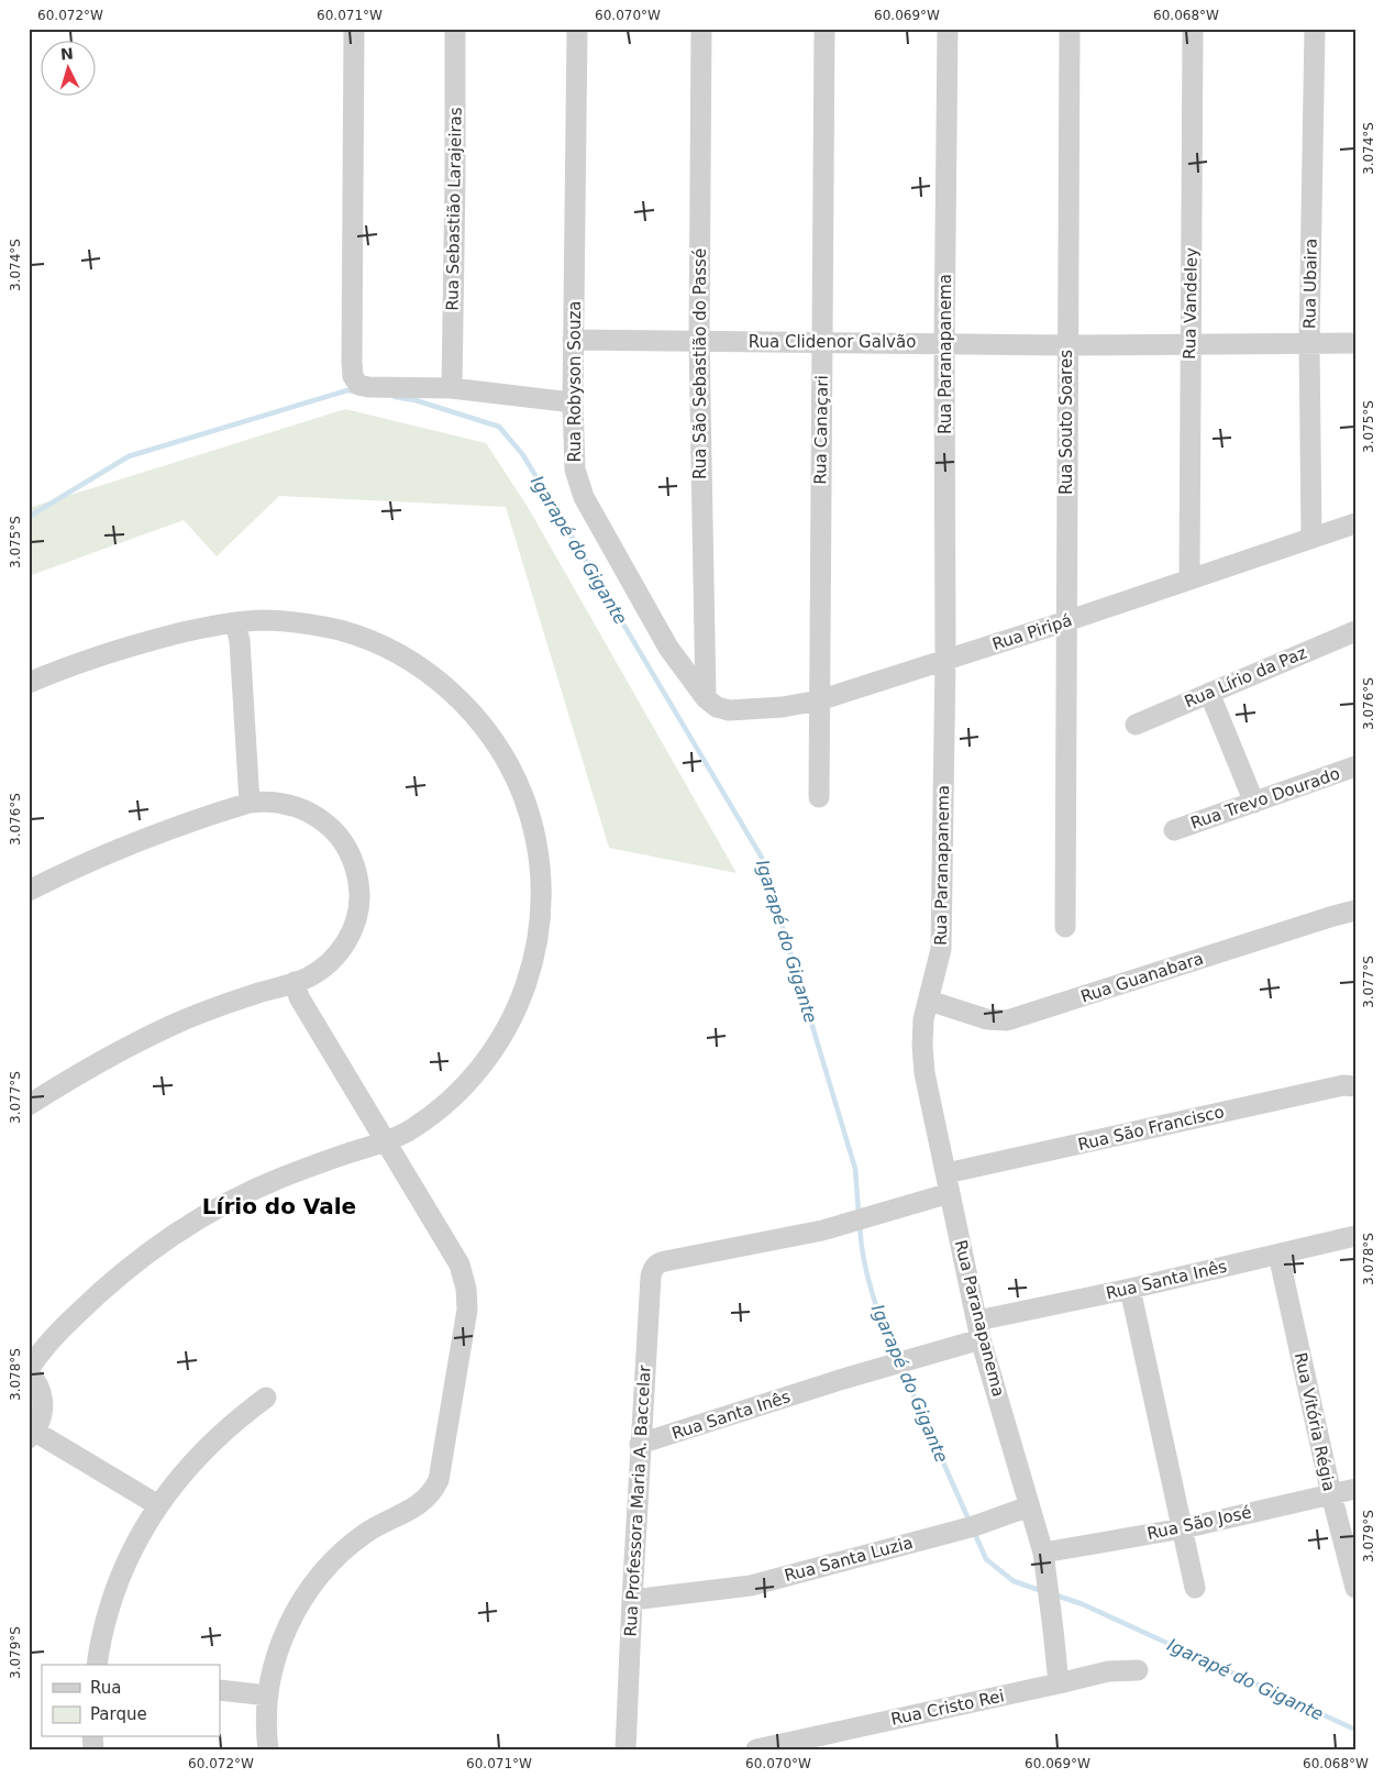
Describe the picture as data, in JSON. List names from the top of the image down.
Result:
{
  "streets": {
    "street": [
      "Rua Sebastião Larajeiras",
      "Rua Ubaira",
      "Rua Vandeley",
      "Rua Clidenor Galvão",
      "Rua Paranapanema",
      "Rua São Sebastião do Passé",
      "Rua Robyson Souza",
      "Rua Souto Soares",
      "Rua Canaçari",
      "Rua Piripá",
      "Rua Lírio da Paz",
      "Rua Trevo Dourado",
      "Rua Guanabara",
      "Rua São Francisco",
      "Rua Santa Inês",
      "Rua Vitória Régia",
      "Rua Professora Maria A. Baccelar",
      "Rua São José",
      "Rua Santa Luzia",
      "Rua Cristo Rei"
    ]
  },
  "crossings": [
    ["Rua Ubaira", "Rua Clidenor Galvão"],
    ["Rua Ubaira", "Rua Piripá"],
    ["Rua Vandeley", "Rua Clidenor Galvão"],
    ["Rua Vandeley", "Rua Piripá"],
    ["Rua Clidenor Galvão", "Rua Paranapanema"],
    ["Rua Clidenor Galvão", "Rua São Sebastião do Passé"],
    ["Rua Clidenor Galvão", "Rua Robyson Souza"],
    ["Rua Clidenor Galvão", "Rua Souto Soares"],
    ["Rua Clidenor Galvão", "Rua Canaçari"],
    ["Rua Paranapanema", "Rua Piripá"],
    ["Rua Paranapanema", "Rua Guanabara"],
    ["Rua Paranapanema", "Rua São Francisco"],
    ["Rua Paranapanema", "Rua Santa Inês"],
    ["Rua Paranapanema", "Rua Professora Maria A. Baccelar"],
    ["Rua Paranapanema", "Rua São José"],
    ["Rua Paranapanema", "Rua Santa Luzia"],
    ["Rua Paranapanema", "Rua Cristo Rei"],
    ["Rua São Sebastião do Passé", "Rua Robyson Souza"],
    ["Rua São Sebastião do Passé", "Rua Piripá"],
    ["Rua Robyson Souza", "Rua Piripá"],
    ["Rua Souto Soares", "Rua Piripá"],
    ["Rua Canaçari", "Rua Piripá"],
    ["Rua Santa Inês", "Rua Vitória Régia"],
    ["Rua Santa Inês", "Rua Professora Maria A. Baccelar"],
    ["Rua Vitória Régia", "Rua São José"],
    ["Rua Professora Maria A. Baccelar", "Rua Santa Luzia"]
  ],
  "districts": ["Lírio do Vale"],
  "water": ["Igarapé do Gigante"],
  "legend": ["Rua", "Parque"],
  "north": "top",
  "coordinates": [
    "60.072°W",
    "60.071°W",
    "60.070°W",
    "60.069°W",
    "60.068°W",
    "3.074°S",
    "3.075°S",
    "3.076°S",
    "3.077°S",
    "3.078°S",
    "3.079°S"
  ]
}
